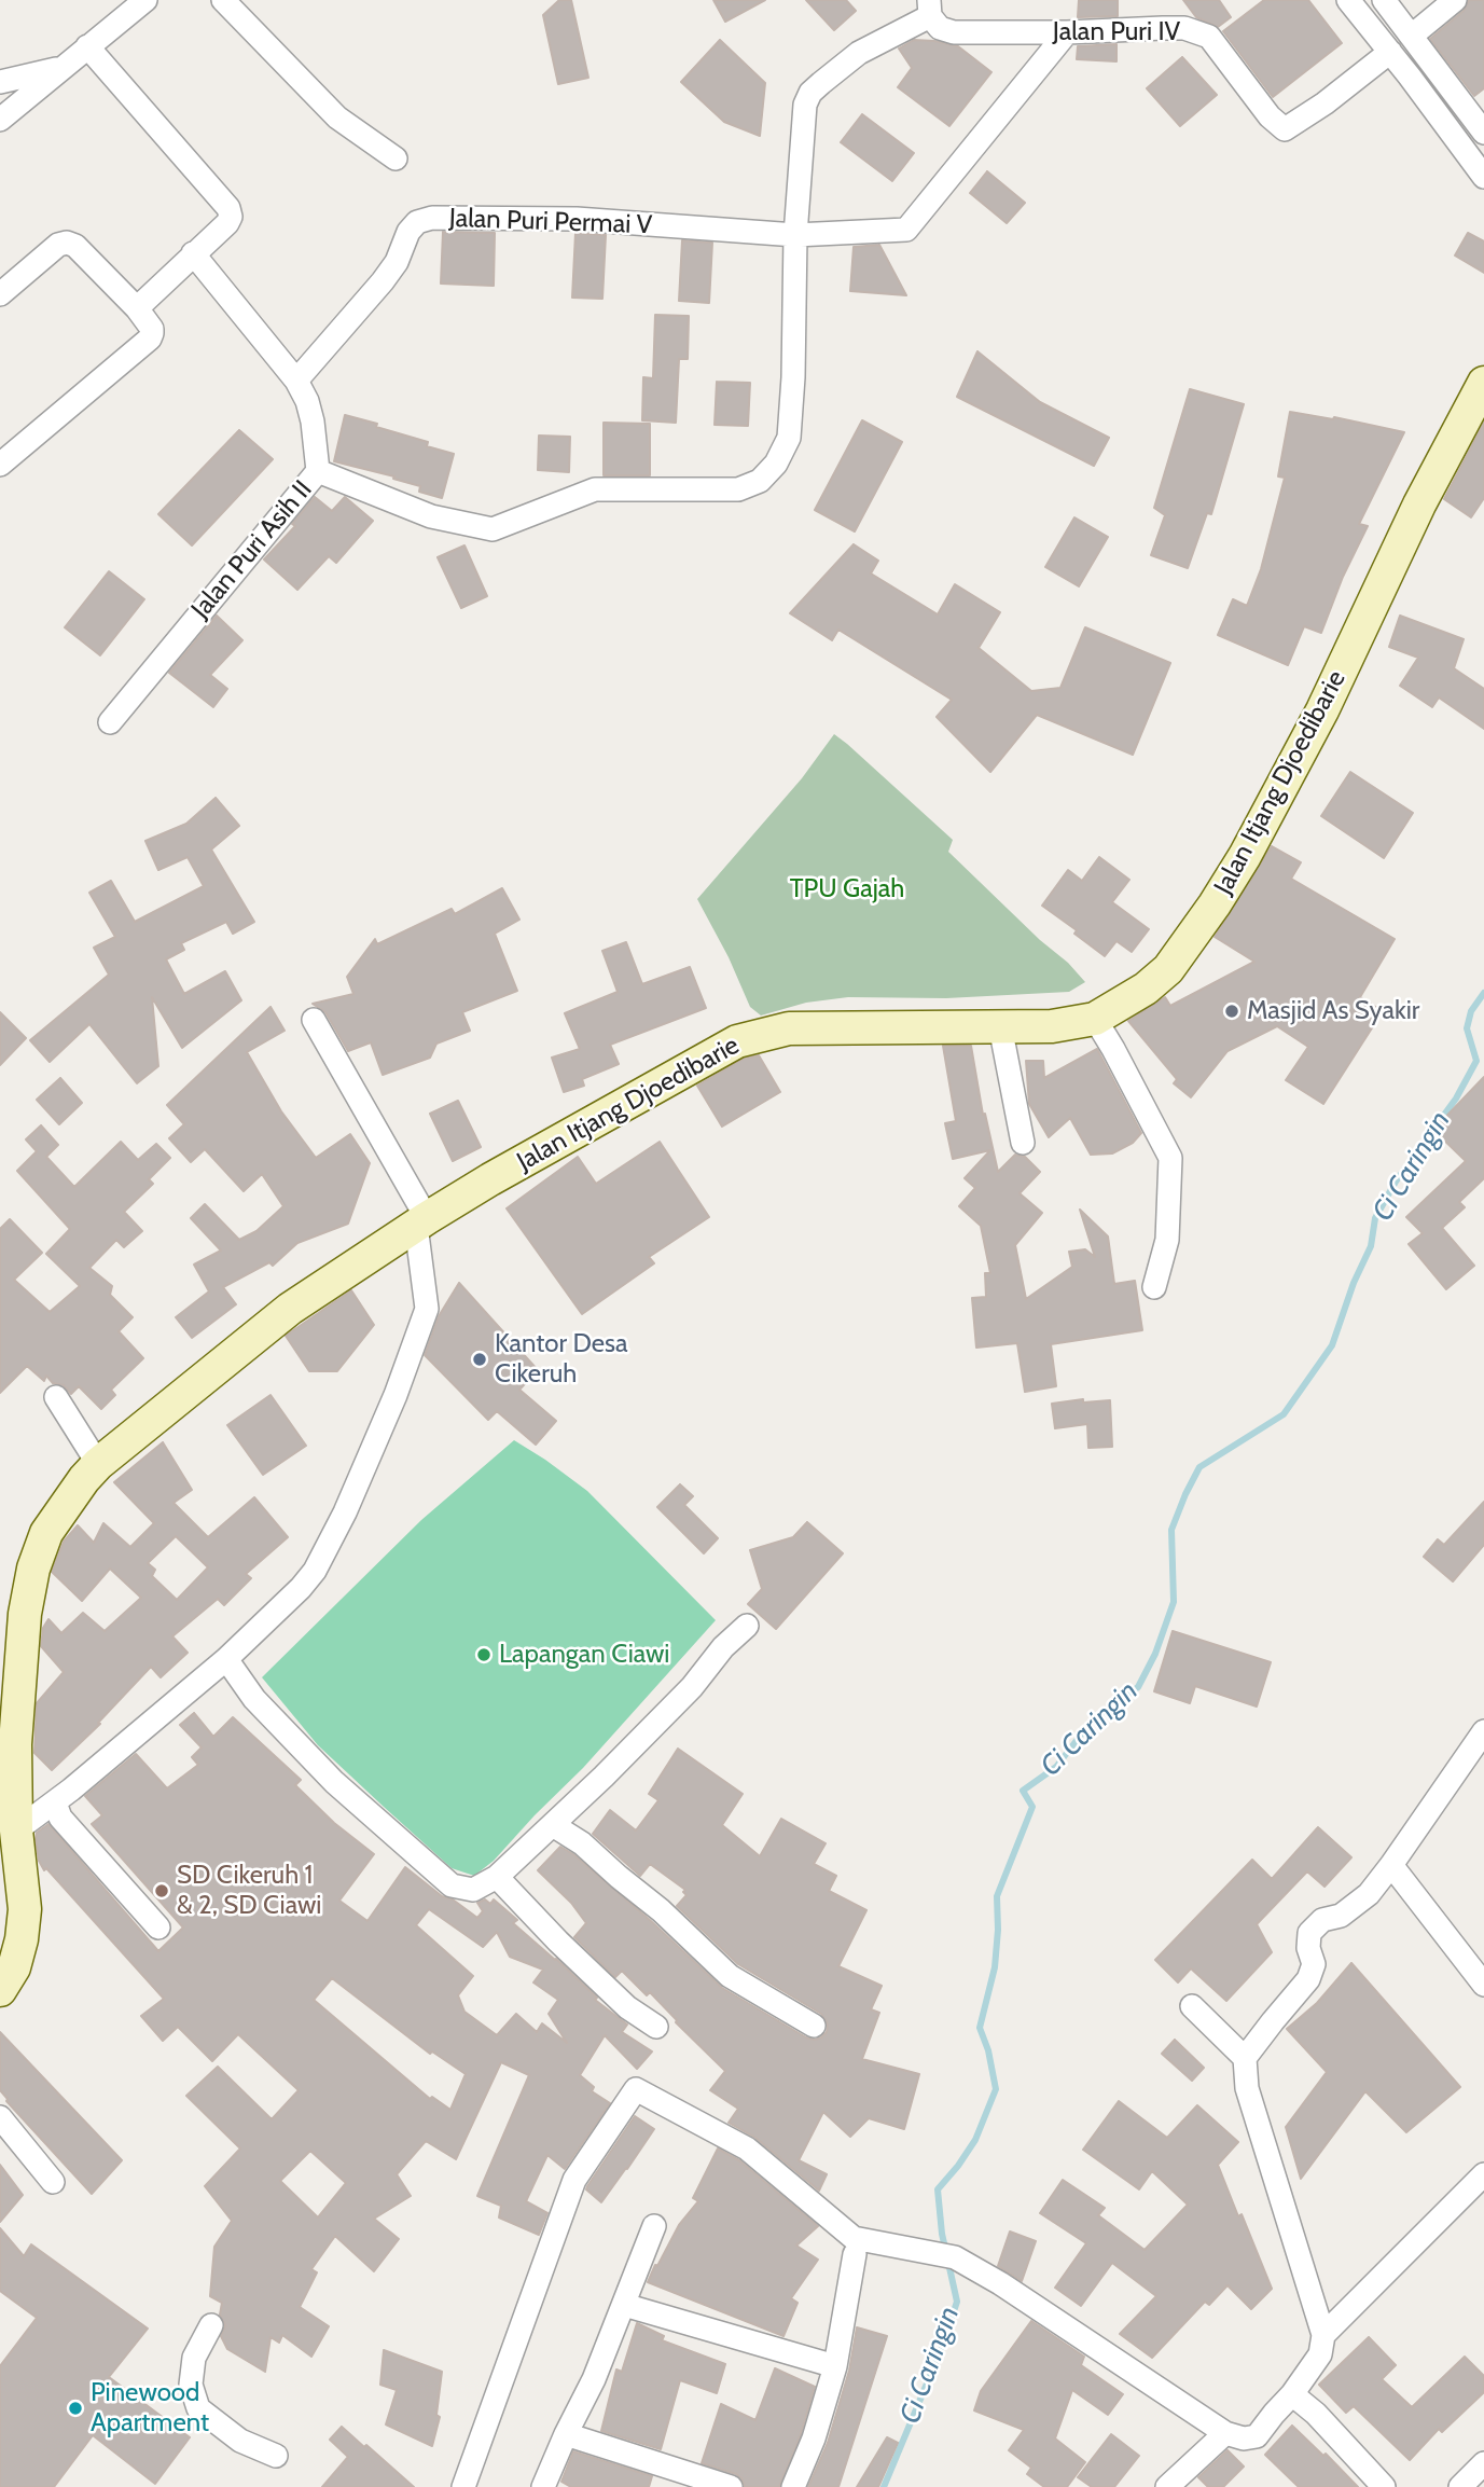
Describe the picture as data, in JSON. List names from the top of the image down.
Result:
{
  "streets": {
    "main road": ["Jalan Itjang Djoedibarie"],
    "street": ["Jalan Puri IV", "Jalan Puri Permai V", "Jalan Puri Asih II"]
  },
  "crossings": [
    ["Jalan Puri Permai V", "Jalan Puri Asih II"]
  ],
  "water": ["Ci Caringin"],
  "parks": ["TPU Gajah"],
  "places": [
    "Masjid As Syakir",
    "Kantor Desa Cikeruh",
    "Lapangan Ciawi",
    "SD Cikeruh 1 & 2, SD Ciawi",
    "Pinewood Apartment"
  ]
}
